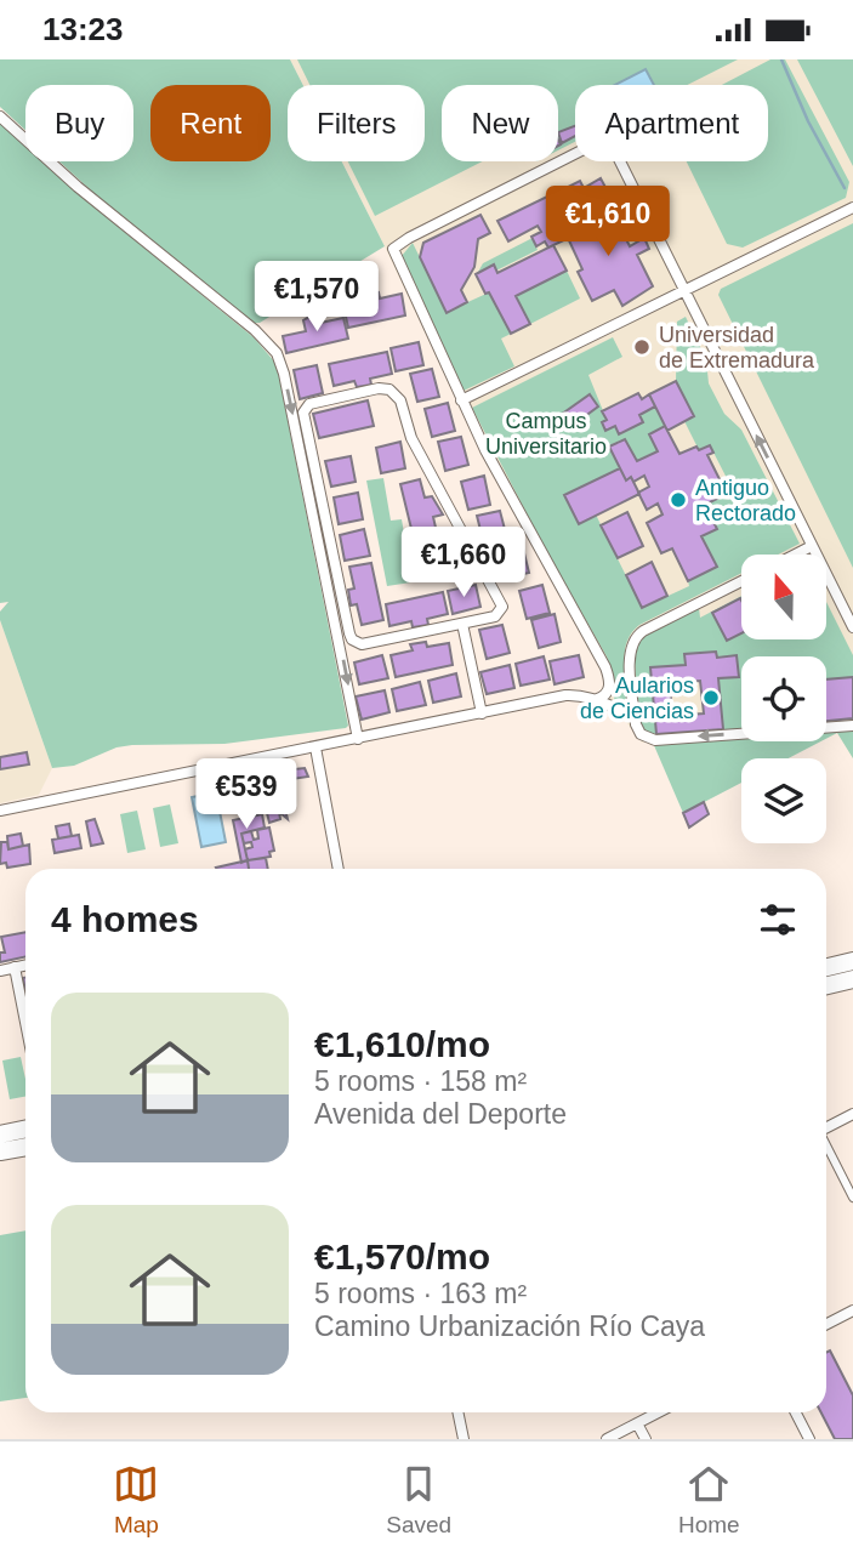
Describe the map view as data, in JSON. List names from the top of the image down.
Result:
{
  "parks": ["Campus Universitario"],
  "places": ["Universidad de Extremadura", "Antiguo Rectorado", "Aularios de Ciencias"],
  "north": "top",
  "page": {
    "status": "13:23",
    "chip": [
      "Buy",
      "Rent",
      "Filters",
      "New",
      "Apartment"
    ],
    "price": [
      "€1,610",
      "€1,570",
      "€1,660",
      "€539"
    ],
    "heading": "4 homes",
    "list": [
      {
        "name": "€1,610/mo",
        "note": "5 rooms · 158 m² · Avenida del Deporte"
      },
      {
        "name": "€1,570/mo",
        "note": "5 rooms · 163 m² · Camino Urbanización Río Caya"
      }
    ],
    "tabs": ["Map", "Saved", "Home"]
  }
}
